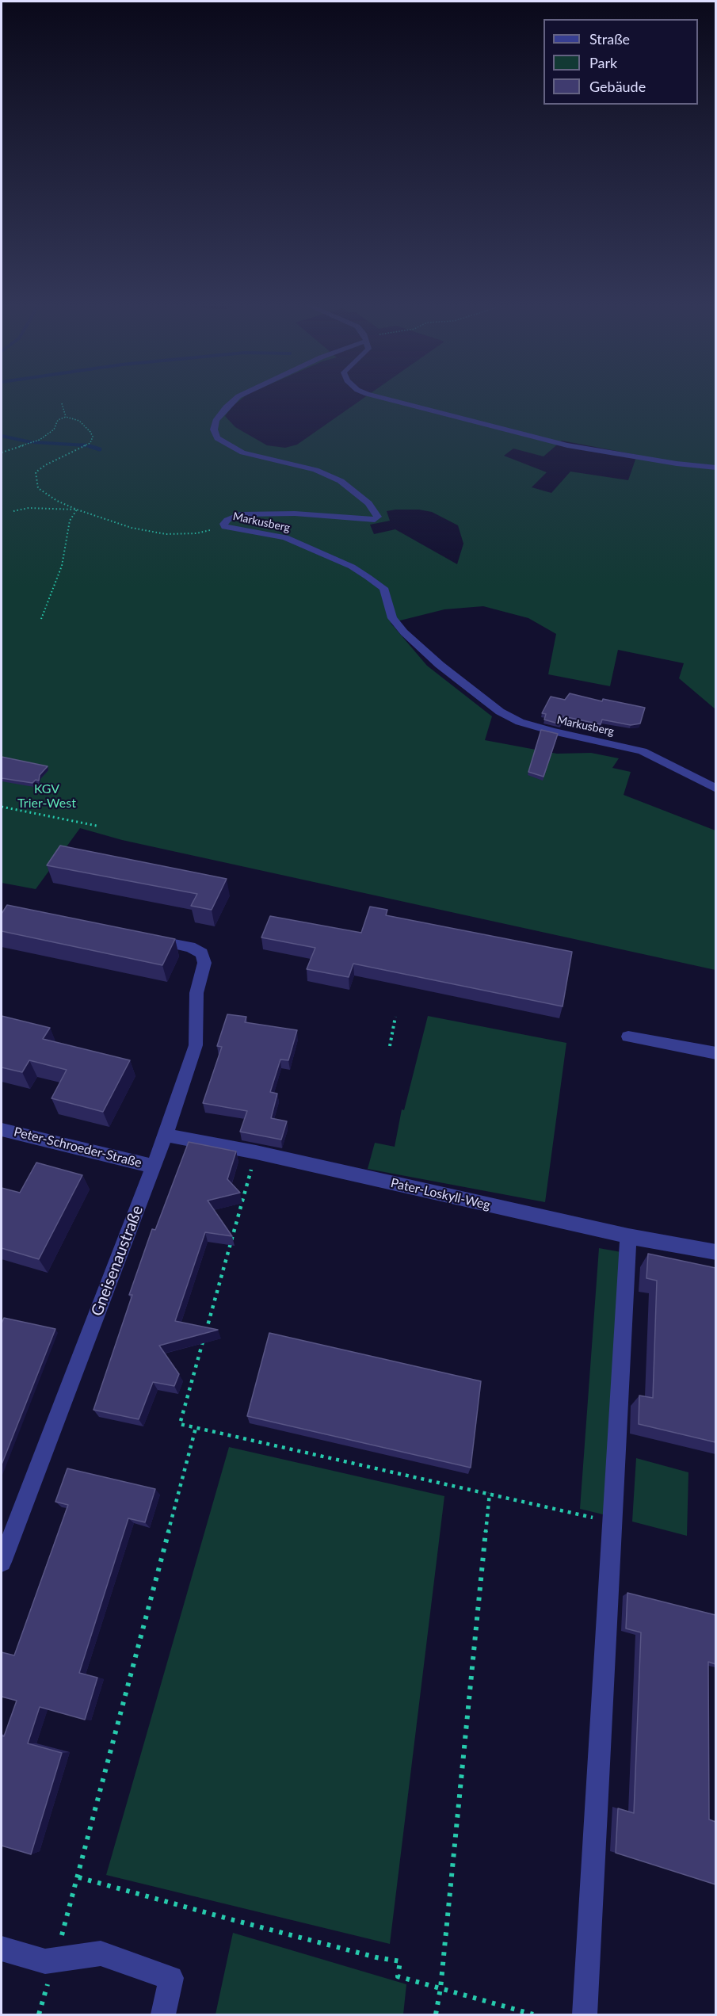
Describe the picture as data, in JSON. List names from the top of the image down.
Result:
{
  "streets": {
    "street": [
      "Markusberg",
      "Peter-Schroeder-Straße",
      "Pater-Loskyll-Weg",
      "Gneisenaustraße"
    ]
  },
  "crossings": [
    ["Peter-Schroeder-Straße", "Gneisenaustraße"],
    ["Pater-Loskyll-Weg", "Gneisenaustraße"]
  ],
  "parks": ["KGV Trier-West"],
  "legend": ["Straße", "Park", "Gebäude"]
}
